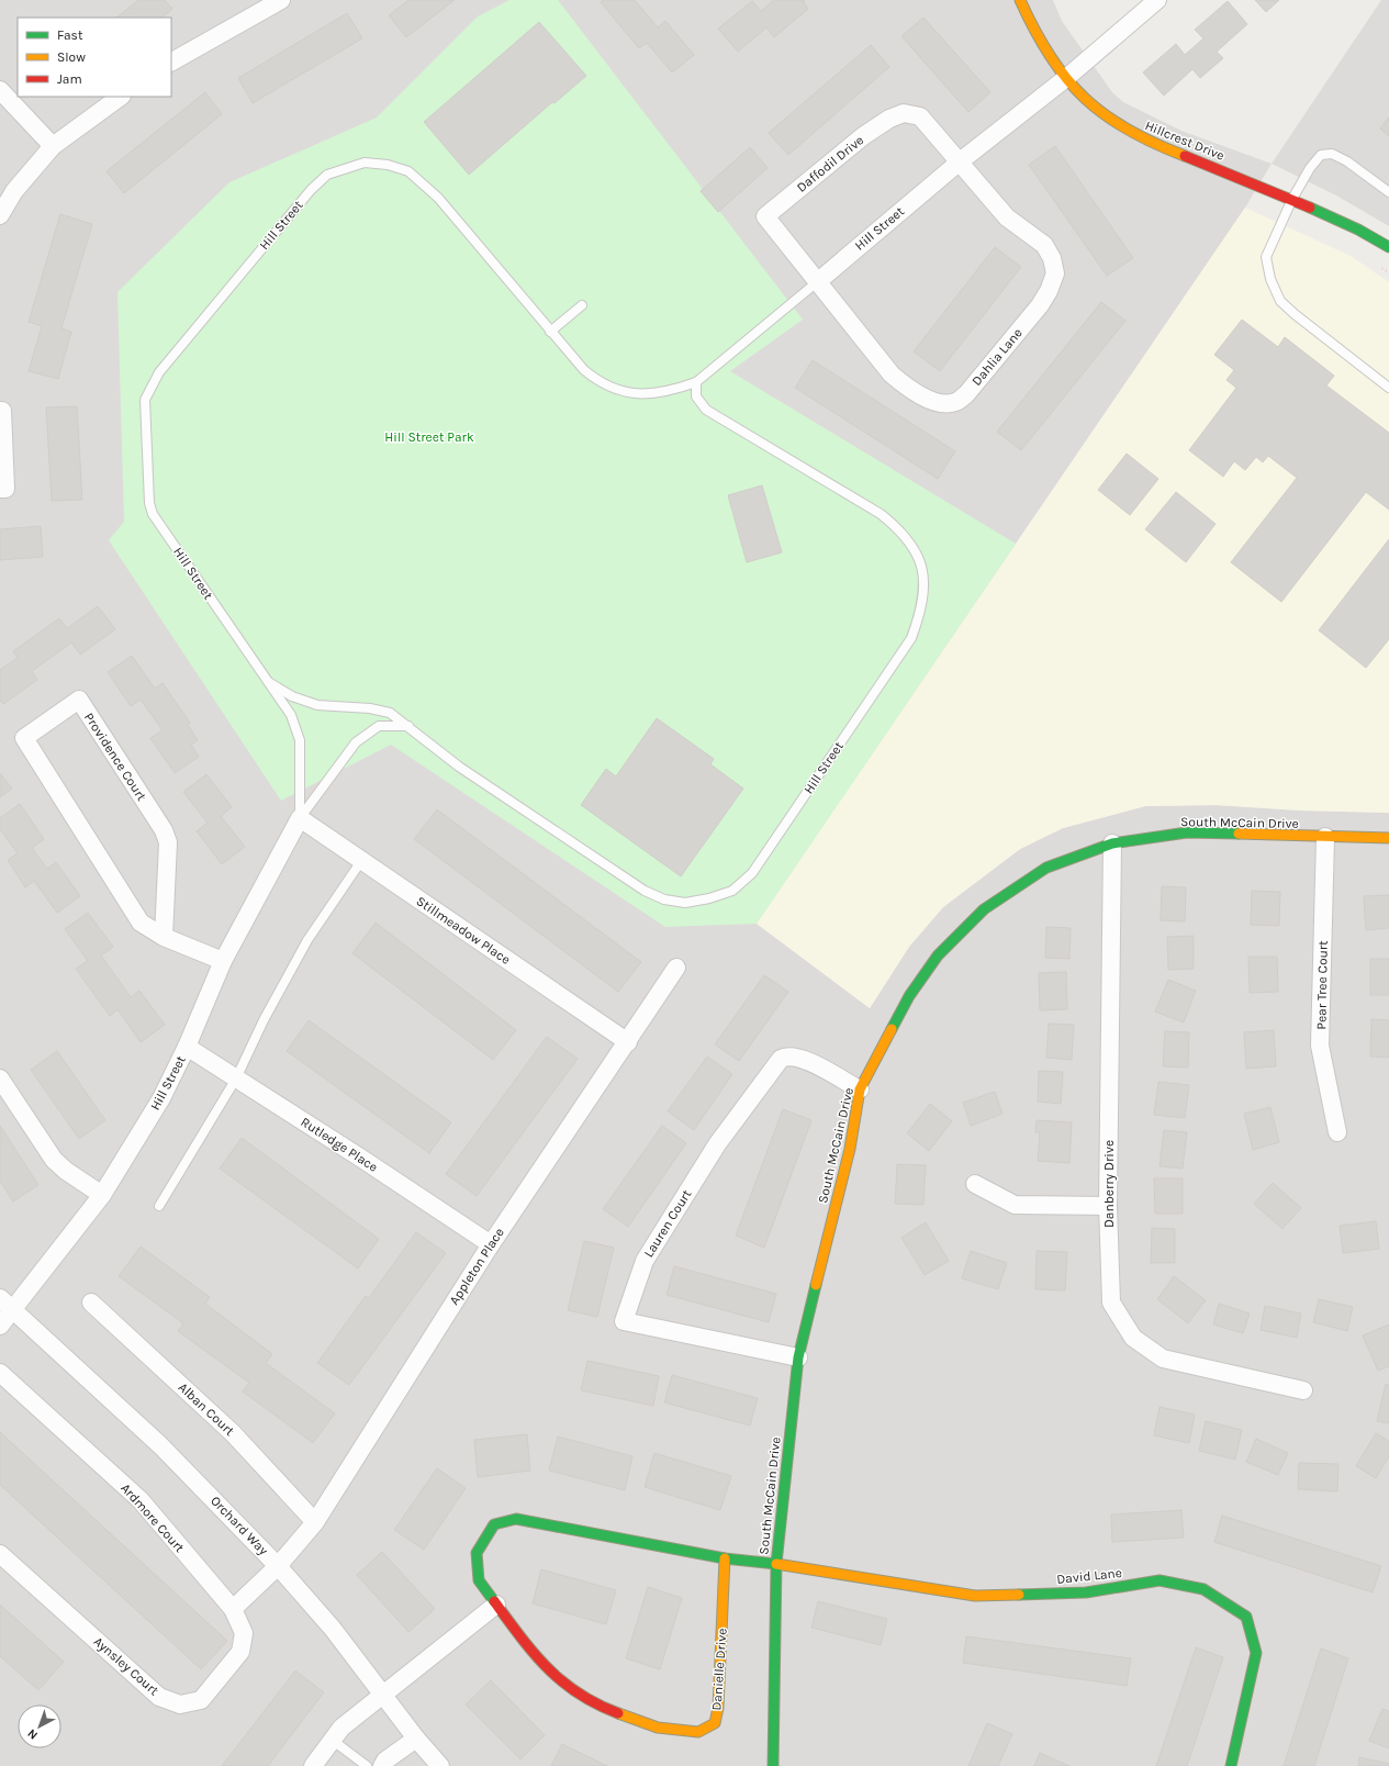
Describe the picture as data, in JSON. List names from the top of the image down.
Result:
{
  "streets": {
    "street": [
      "Hillcrest Drive",
      "Daffodil Drive",
      "Hill Street",
      "Dahlia Lane",
      "Providence Court",
      "South McCain Drive",
      "Stillmeadow Place",
      "Pear Tree Court",
      "Rutledge Place",
      "Danberry Drive",
      "Lauren Court",
      "Appleton Place",
      "Alban Court",
      "Ardmore Court",
      "Orchard Way",
      "David Lane",
      "Aynsley Court",
      "Danielle Drive"
    ]
  },
  "crossings": [
    ["Hillcrest Drive", "Hill Street"],
    ["Daffodil Drive", "Hill Street"],
    ["Daffodil Drive", "Dahlia Lane"],
    ["Hill Street", "Dahlia Lane"],
    ["Hill Street", "Providence Court"],
    ["Hill Street", "Stillmeadow Place"],
    ["Hill Street", "Rutledge Place"],
    ["Hill Street", "Orchard Way"],
    ["South McCain Drive", "Pear Tree Court"],
    ["South McCain Drive", "Danberry Drive"],
    ["South McCain Drive", "Lauren Court"],
    ["South McCain Drive", "David Lane"],
    ["South McCain Drive", "Danielle Drive"],
    ["Stillmeadow Place", "Appleton Place"],
    ["Rutledge Place", "Appleton Place"],
    ["Appleton Place", "Alban Court"],
    ["Appleton Place", "Orchard Way"],
    ["Ardmore Court", "Aynsley Court"],
    ["David Lane", "Danielle Drive"]
  ],
  "parks": ["Hill Street Park"],
  "legend": ["Fast", "Slow", "Jam"],
  "north": "bottom left"
}
